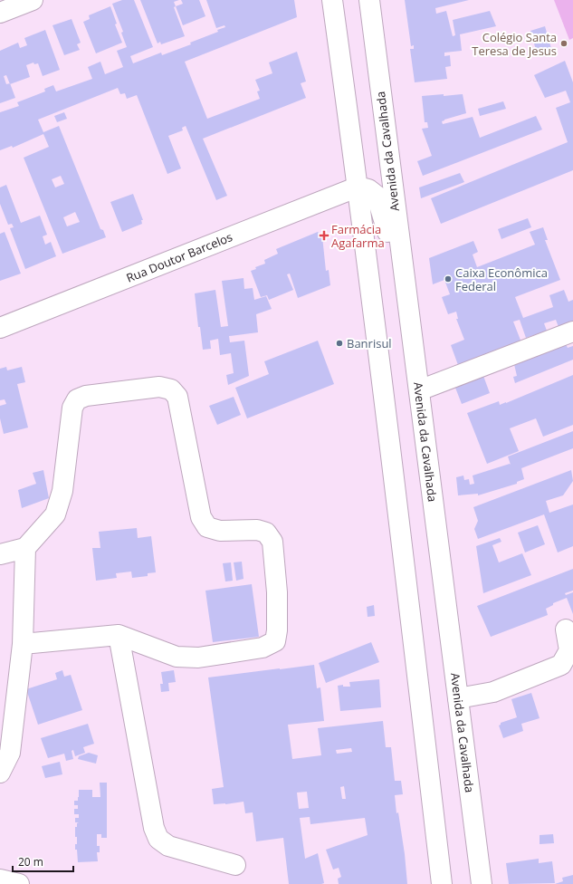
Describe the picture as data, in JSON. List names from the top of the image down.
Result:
{
  "streets": {
    "main road": ["Avenida da Cavalhada", "Rua Doutor Barcelos"]
  },
  "places": {
    "other": ["Colégio Santa Teresa de Jesus", "Caixa Econômica Federal", "Banrisul"],
    "health": ["Farmácia Agafarma"]
  },
  "scale_bar": "20 m"
}
